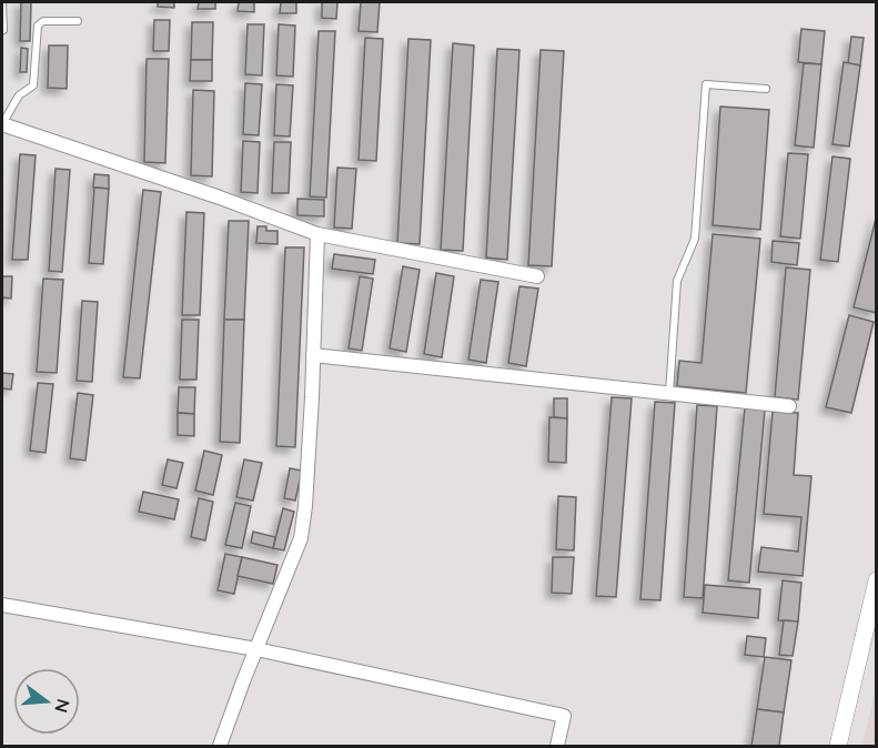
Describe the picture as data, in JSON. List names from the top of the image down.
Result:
{
  "north": "right"
}
